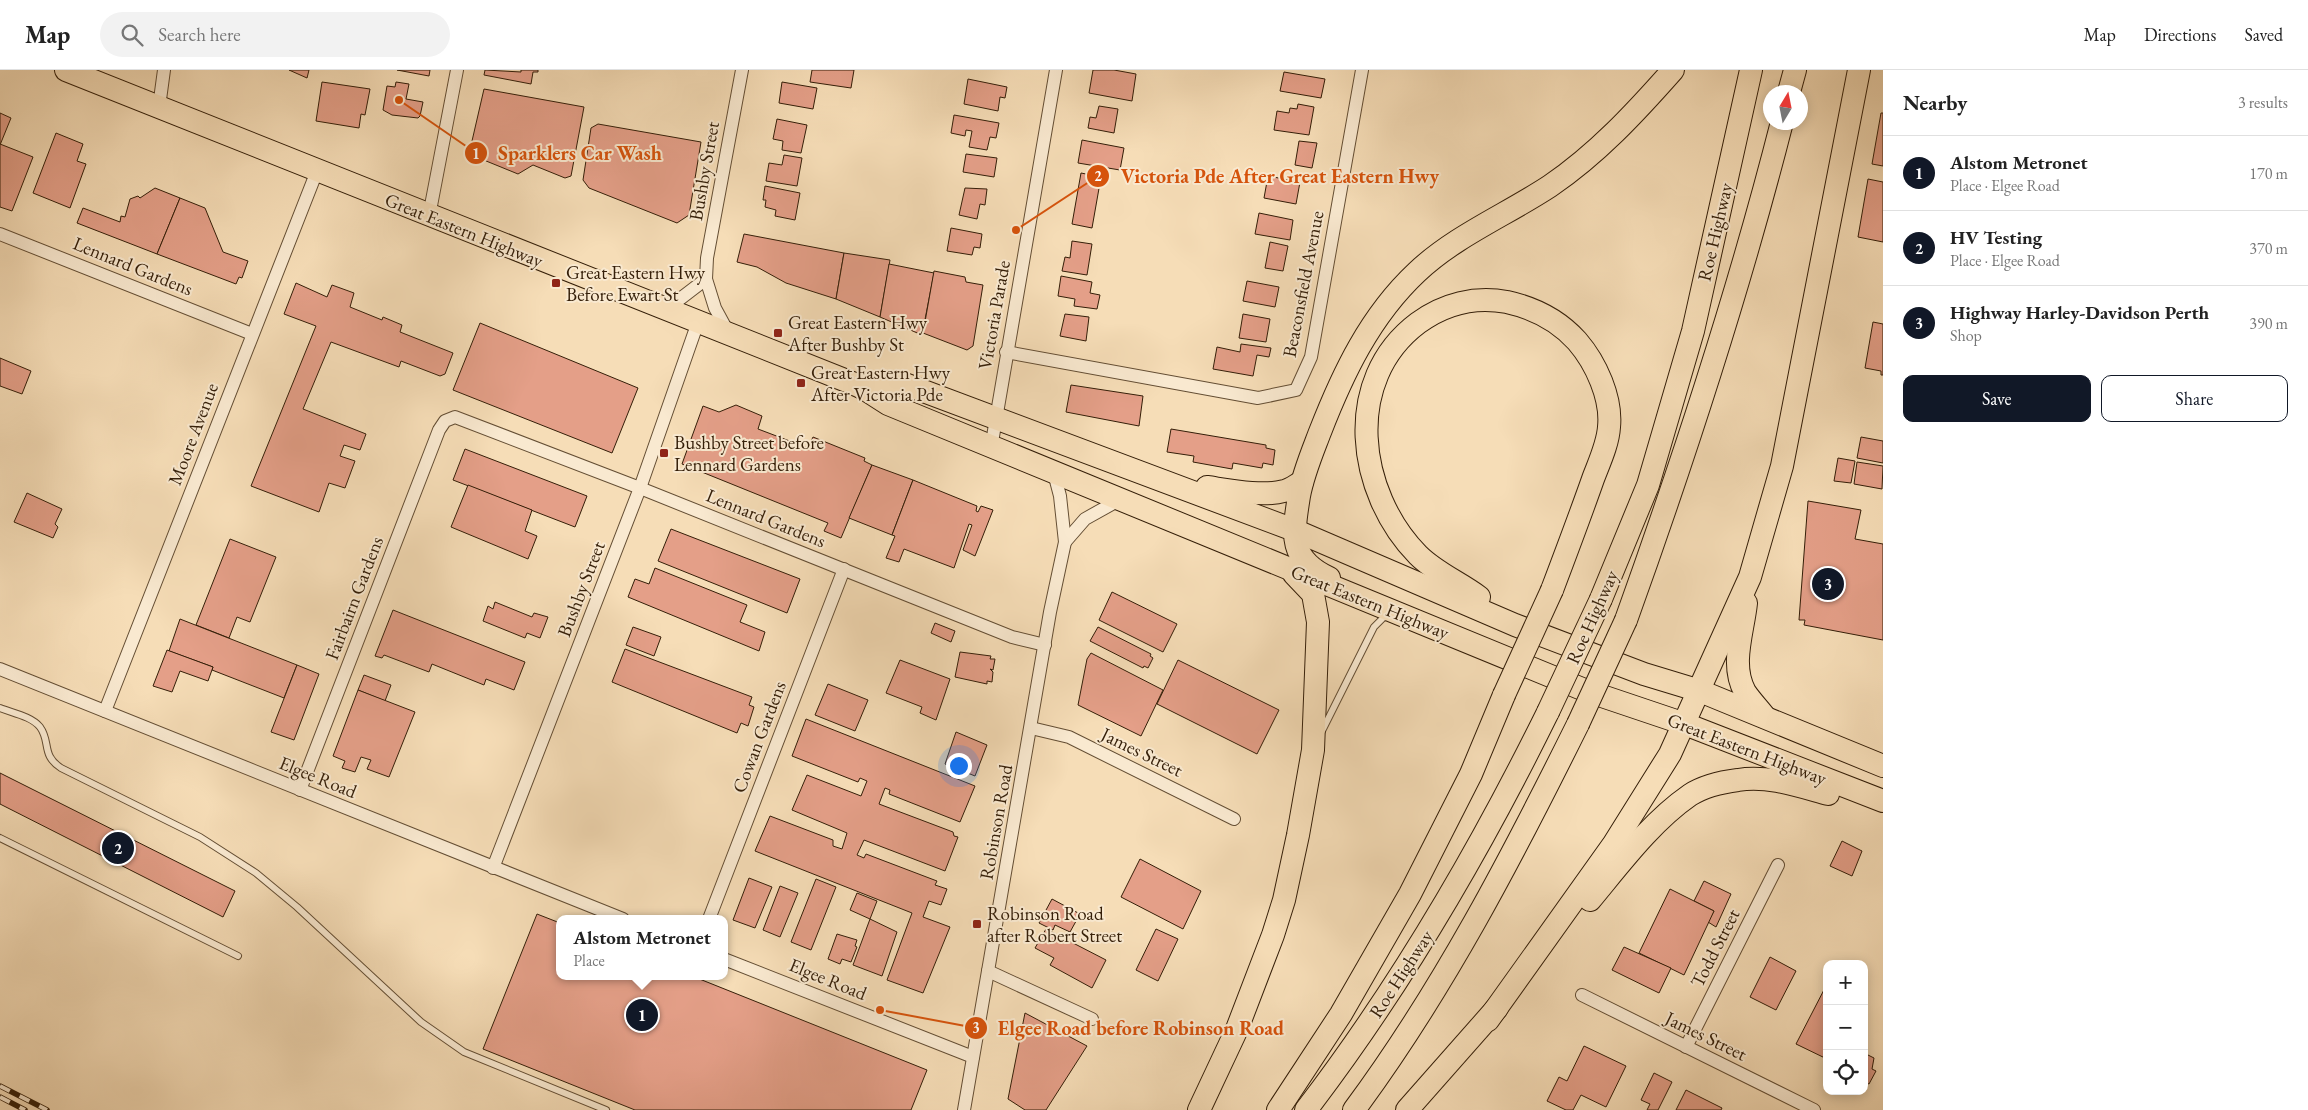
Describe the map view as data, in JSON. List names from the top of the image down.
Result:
{
  "streets": {
    "highway": ["Great Eastern Highway", "Roe Highway"],
    "street": [
      "Bushby Street",
      "Lennard Gardens",
      "Beaconsfield Avenue",
      "Victoria Parade",
      "Moore Avenue",
      "Fairbairn Gardens",
      "Cowan Gardens",
      "James Street",
      "Elgee Road",
      "Robinson Road",
      "Todd Street"
    ]
  },
  "crossings": [
    ["Bushby Street", "Great Eastern Highway"],
    ["Bushby Street", "Lennard Gardens"],
    ["Bushby Street", "Elgee Road"],
    ["Great Eastern Highway", "Victoria Parade"],
    ["Great Eastern Highway", "Moore Avenue"],
    ["Great Eastern Highway", "Robinson Road"],
    ["Lennard Gardens", "Moore Avenue"],
    ["Lennard Gardens", "Fairbairn Gardens"],
    ["Lennard Gardens", "Cowan Gardens"],
    ["Lennard Gardens", "Robinson Road"],
    ["Beaconsfield Avenue", "Victoria Parade"],
    ["Moore Avenue", "Elgee Road"],
    ["Fairbairn Gardens", "Elgee Road"],
    ["James Street", "Robinson Road"],
    ["James Street", "Todd Street"],
    ["Elgee Road", "Robinson Road"]
  ],
  "places": {
    "other": ["Sparklers Car Wash", "Victoria Pde After Great Eastern Hwy", "Elgee Road before Robinson Road"],
    "transit": [
      "Great Eastern Hwy Before Ewart St",
      "Great Eastern Hwy After Bushby St",
      "Great Eastern Hwy After Victoria Pde",
      "Bushby Street before Lennard Gardens",
      "Robinson Road after Robert Street"
    ]
  },
  "north": "top",
  "page": {
    "header": "Map",
    "search": "Search here",
    "nav": ["Map", "Directions", "Saved"],
    "heading": ["Nearby", "3 results"],
    "list": [
      {
        "mark": "1",
        "name": "Alstom Metronet",
        "note": "Place · Elgee Road",
        "value": "170 m"
      },
      {
        "mark": "2",
        "name": "HV Testing",
        "note": "Place · Elgee Road",
        "value": "370 m"
      },
      {
        "mark": "3",
        "name": "Highway Harley-Davidson Perth",
        "note": "Shop",
        "value": "390 m"
      }
    ],
    "buttons": ["Save", "Share"],
    "pins": ["3", "2", "1"],
    "popup": ["Alstom Metronet", "Place"],
    "map_buttons": ["+", "−"]
  }
}
